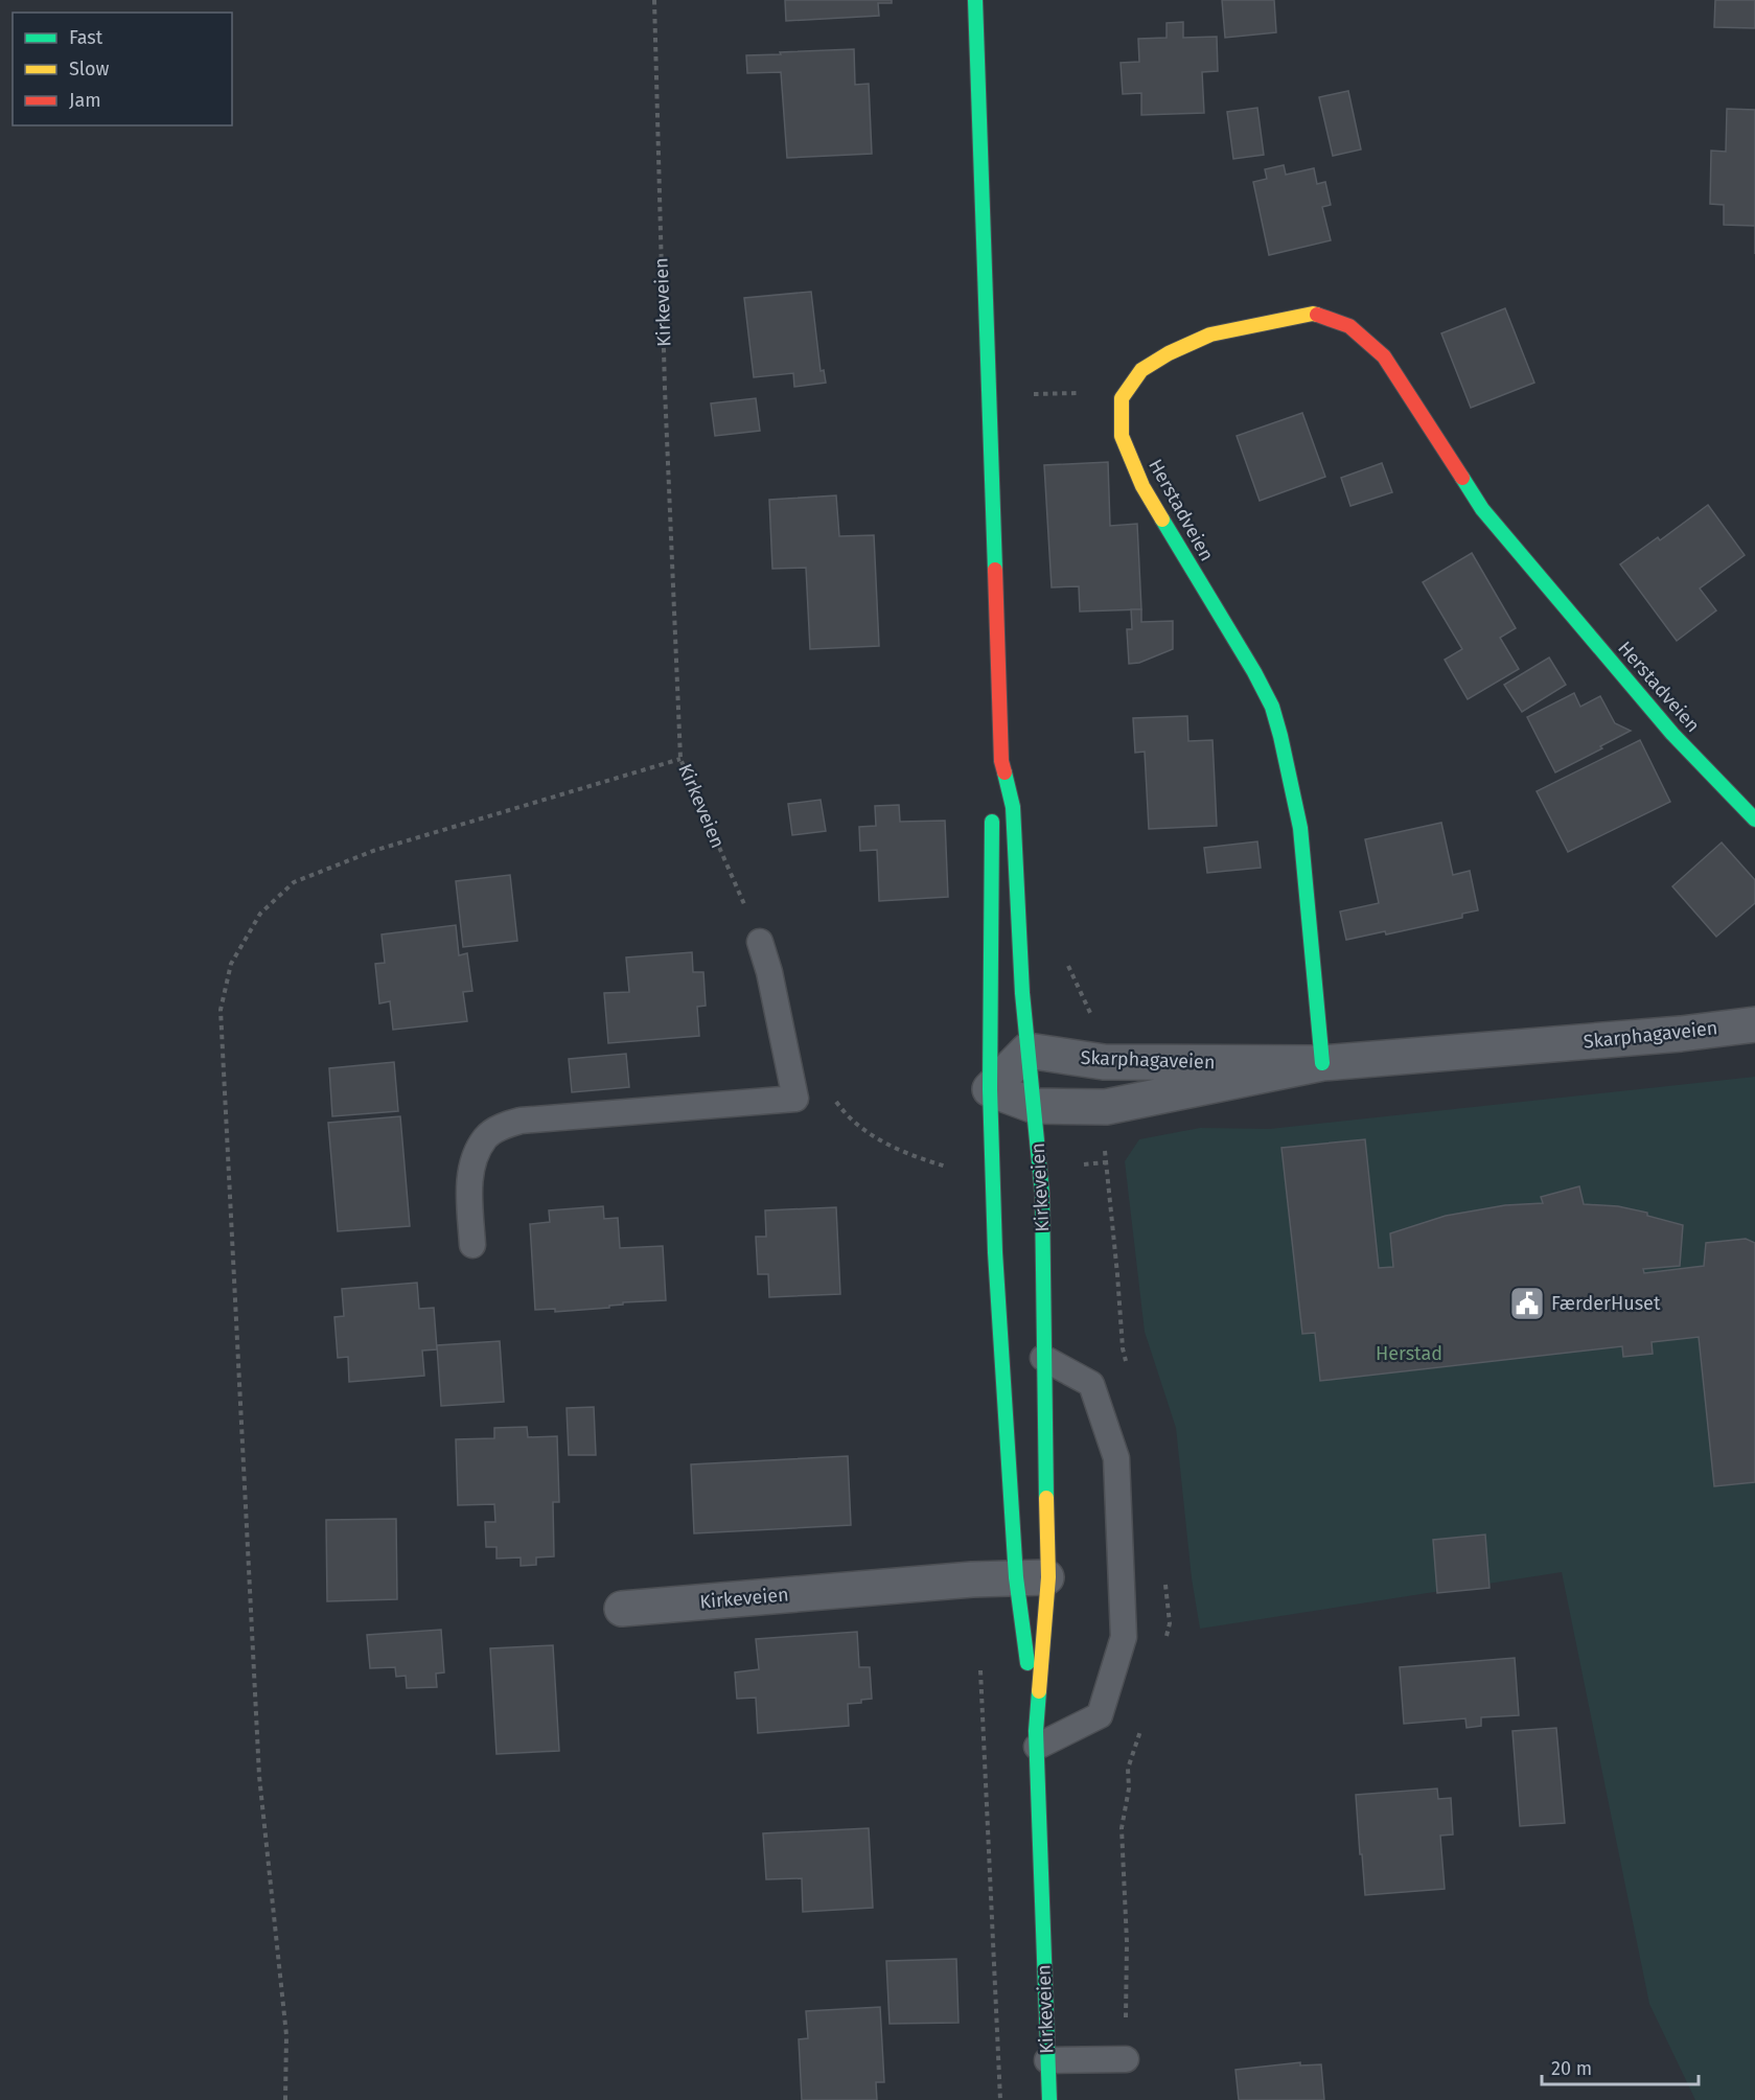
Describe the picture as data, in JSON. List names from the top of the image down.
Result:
{
  "streets": {
    "main road": ["Kirkeveien", "Herstadveien"],
    "street": ["Skarphagaveien"]
  },
  "crossings": [
    ["Kirkeveien", "Skarphagaveien"],
    ["Herstadveien", "Skarphagaveien"]
  ],
  "parks": ["Herstad"],
  "places": {
    "public building": ["FærderHuset"]
  },
  "legend": ["Fast", "Slow", "Jam"],
  "scale_bar": "20 m"
}
